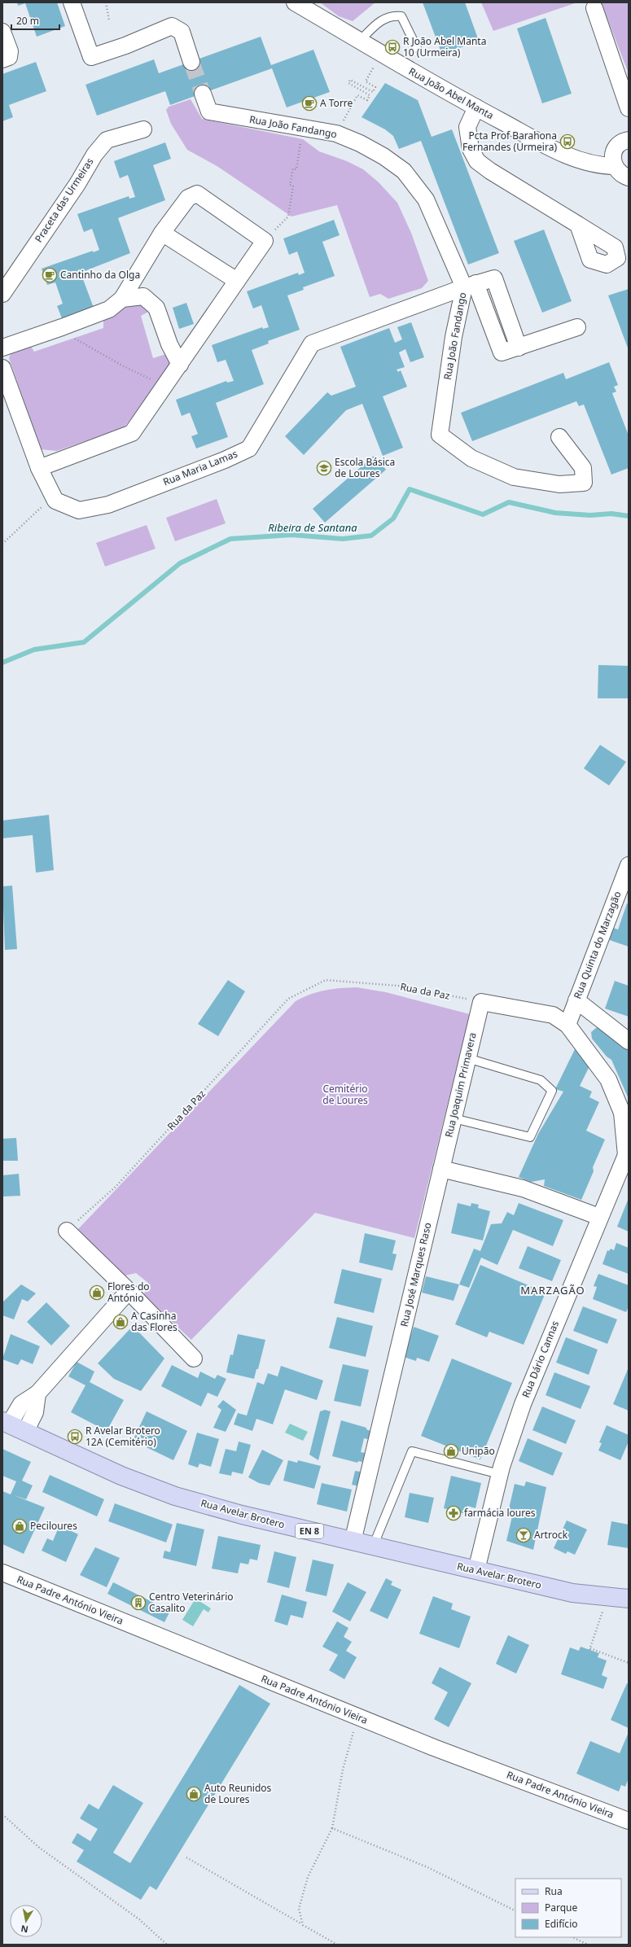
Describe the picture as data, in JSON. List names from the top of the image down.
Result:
{
  "streets": {
    "main road": ["Rua Avelar Brotero", "EN 8"],
    "street": [
      "Rua João Abel Manta",
      "Rua João Fandango",
      "Praceta das Urmeiras",
      "Rua Maria Lamas",
      "Rua Quinta do Marzagão",
      "Rua Joaquim Primavera",
      "Rua José Marques Raso",
      "Rua Dário Cannas",
      "Rua Padre António Vieira"
    ],
    "path": ["Rua da Paz"]
  },
  "crossings": [
    ["Rua João Fandango", "Rua Maria Lamas"],
    ["Rua Quinta do Marzagão", "Rua Dário Cannas"],
    ["Rua da Paz", "Rua Joaquim Primavera"],
    ["Rua da Paz", "Rua Dário Cannas"],
    ["Rua Joaquim Primavera", "Rua José Marques Raso"],
    ["Rua Joaquim Primavera", "Rua Dário Cannas"],
    ["Rua José Marques Raso", "Rua Avelar Brotero"],
    ["Rua Dário Cannas", "Rua Avelar Brotero"]
  ],
  "districts": ["MARZAGÃO"],
  "water": ["Ribeira de Santana"],
  "parks": ["Cemitério de Loures"],
  "places": {
    "bus stop": ["R João Abel Manta 10 (Urmeira)", "Pcta Prof Barahona Fernandes (Urmeira)", "R Avelar Brotero 12A (Cemitério)"],
    "cafe": ["A Torre", "Cantinho da Olga"],
    "school or university": ["Escola Básica de Loures"],
    "shop": [
      "Flores do António",
      "A Casinha das Flores",
      "Unipão",
      "Peciloures",
      "Auto Reunidos de Loures"
    ],
    "pharmacy": ["farmácia loures"],
    "bar": ["Artrock"],
    "building": ["Centro Veterinário Casalito"]
  },
  "legend": ["Rua", "Parque", "Edifício"],
  "scale_bar": "20 m",
  "north": "bottom"
}
